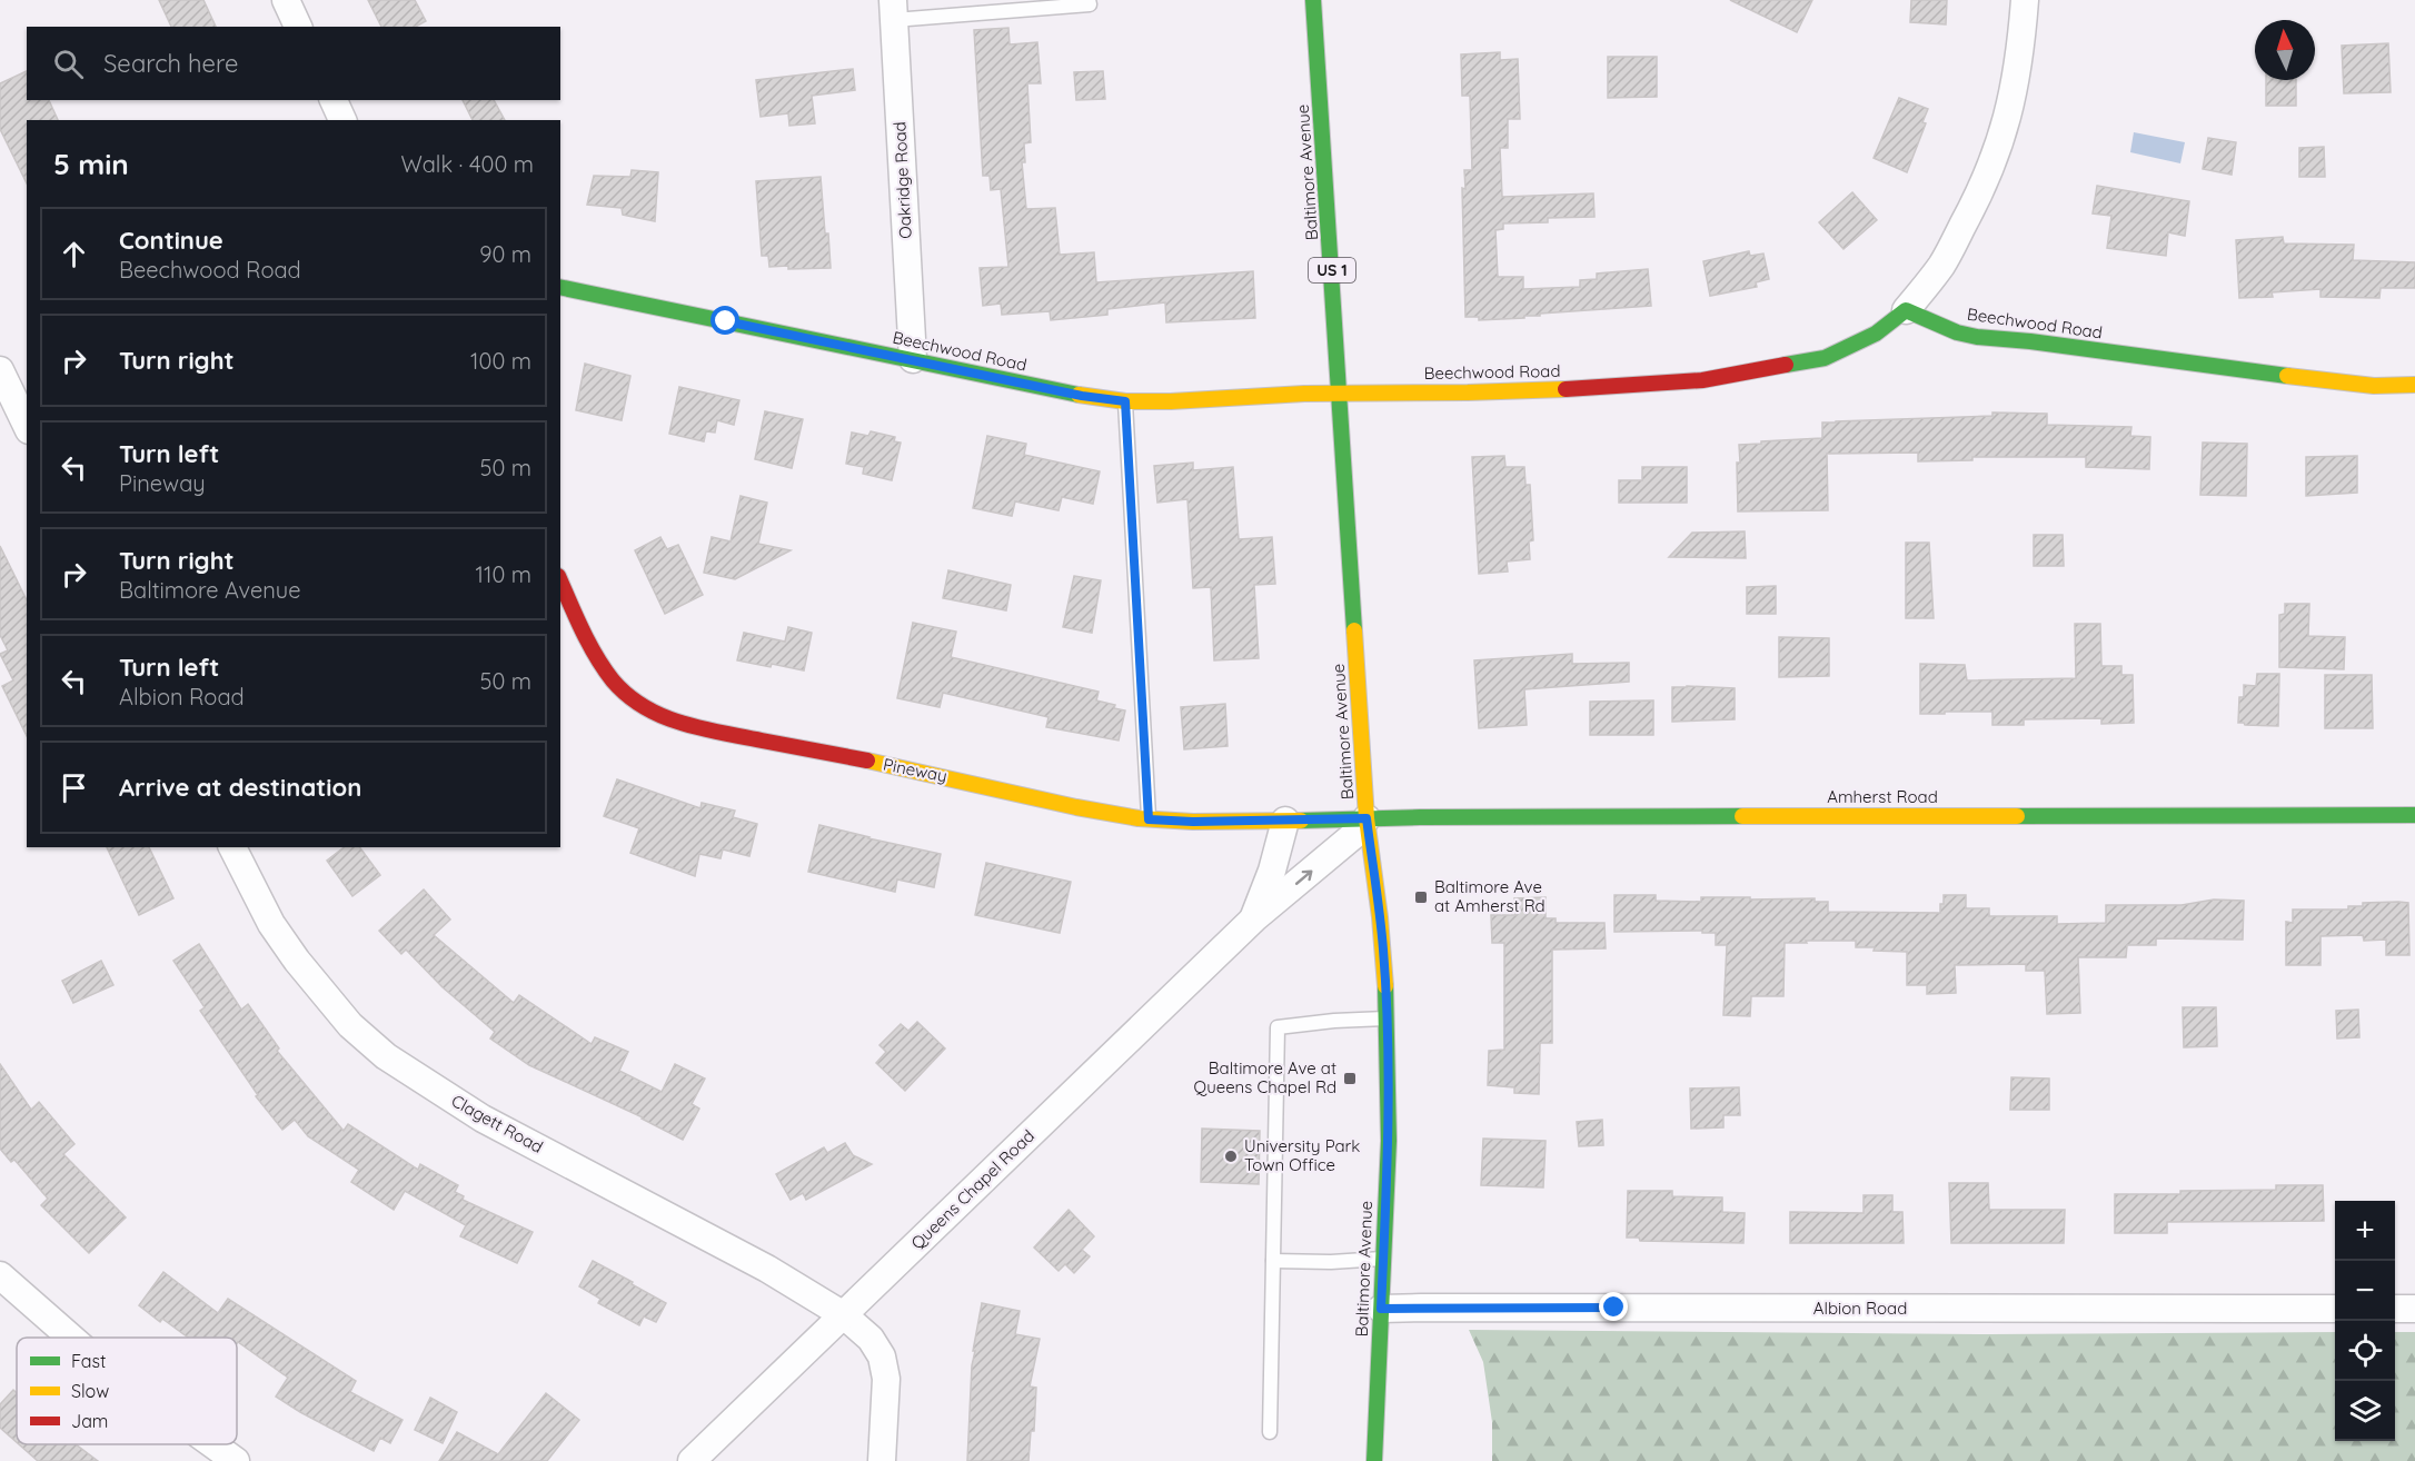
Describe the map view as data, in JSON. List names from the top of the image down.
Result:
{
  "streets": {
    "street": [
      "Baltimore Avenue",
      "Oakridge Road",
      "US 1",
      "Beechwood Road",
      "Pineway",
      "Amherst Road",
      "Clagett Road",
      "Queens Chapel Road",
      "Albion Road"
    ]
  },
  "crossings": [
    ["Baltimore Avenue", "Beechwood Road"],
    ["Baltimore Avenue", "Pineway"],
    ["Baltimore Avenue", "Amherst Road"],
    ["Baltimore Avenue", "Queens Chapel Road"],
    ["Baltimore Avenue", "Albion Road"],
    ["Oakridge Road", "Beechwood Road"],
    ["Pineway", "Amherst Road"],
    ["Pineway", "Queens Chapel Road"],
    ["Amherst Road", "Queens Chapel Road"],
    ["Clagett Road", "Queens Chapel Road"]
  ],
  "places": {
    "transit": ["Baltimore Ave at Amherst Rd", "Baltimore Ave at Queens Chapel Rd"],
    "other": ["University Park Town Office"]
  },
  "legend": ["Fast", "Slow", "Jam"],
  "north": "top",
  "page": {
    "search": "Search here",
    "heading": ["5 min", "Walk · 400 m"],
    "list": [
      ["Continue", "Beechwood Road", "90 m"],
      ["Turn right", "100 m"],
      ["Turn left", "Pineway", "50 m"],
      ["Turn right", "Baltimore Avenue", "110 m"],
      ["Turn left", "Albion Road", "50 m"],
      "Arrive at destination"
    ],
    "map_buttons": ["+", "−"]
  }
}
